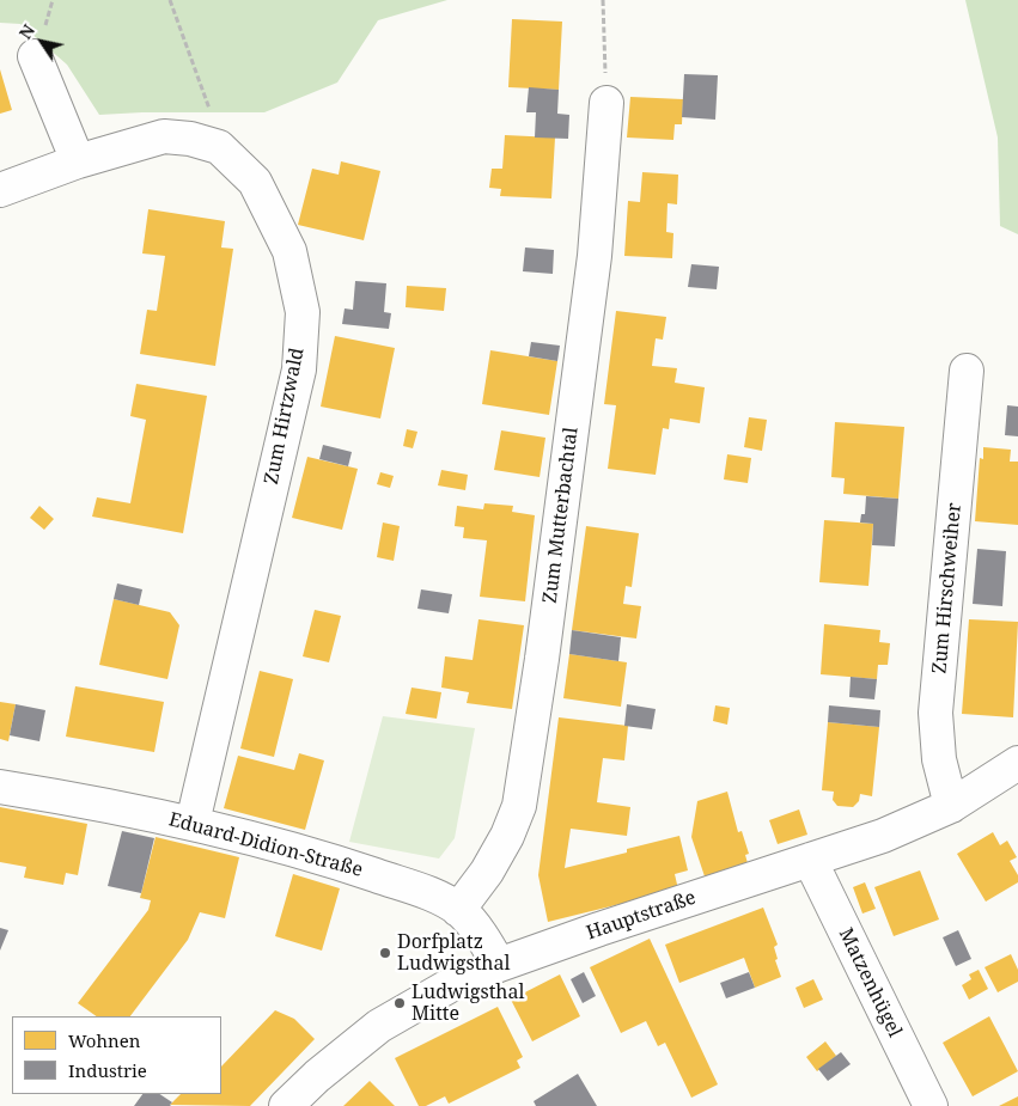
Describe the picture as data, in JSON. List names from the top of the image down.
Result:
{
  "streets": {
    "street": [
      "Zum Hirtzwald",
      "Zum Mutterbachtal",
      "Zum Hirschweiher",
      "Eduard-Didion-Straße",
      "Hauptstraße",
      "Matzenhügel"
    ]
  },
  "crossings": [
    ["Zum Hirtzwald", "Eduard-Didion-Straße"],
    ["Zum Mutterbachtal", "Eduard-Didion-Straße"],
    ["Zum Hirschweiher", "Hauptstraße"],
    ["Eduard-Didion-Straße", "Hauptstraße"],
    ["Hauptstraße", "Matzenhügel"]
  ],
  "places": ["Dorfplatz Ludwigsthal", "Ludwigsthal Mitte"],
  "legend": ["Wohnen", "Industrie"],
  "north": "top left"
}
